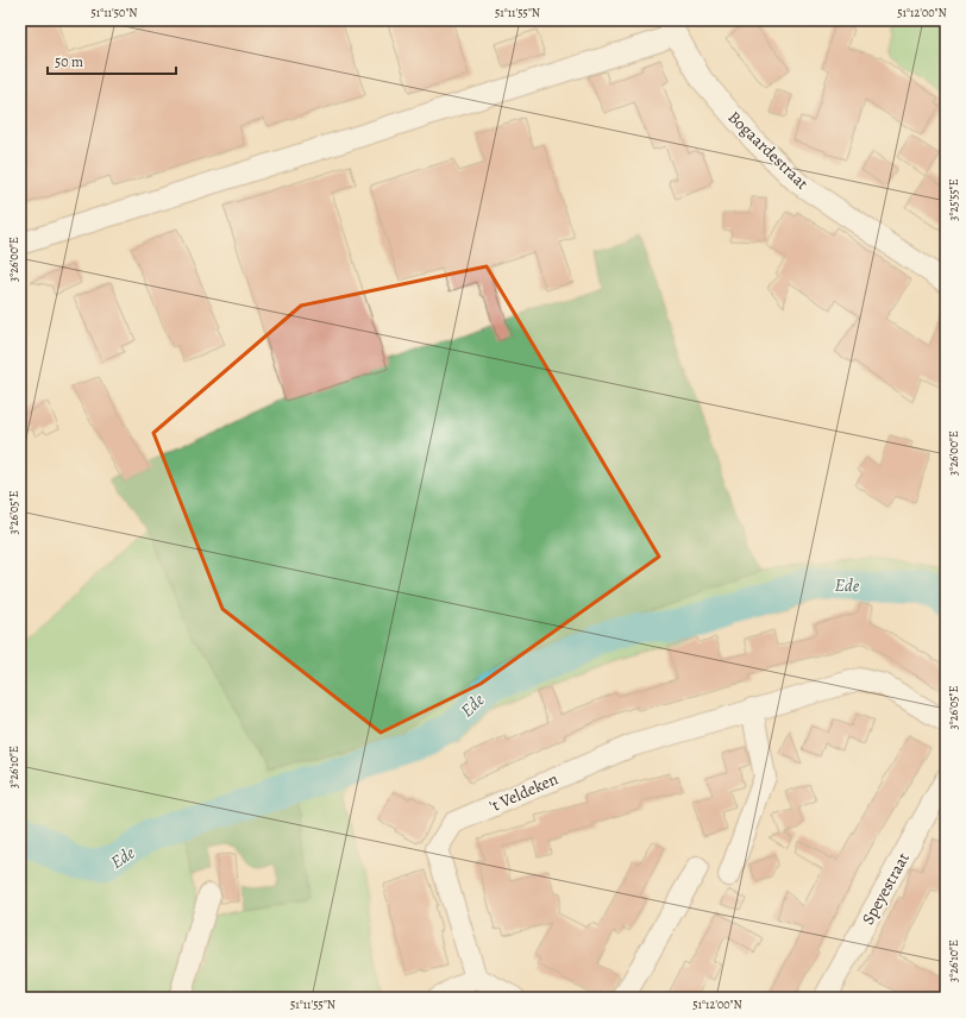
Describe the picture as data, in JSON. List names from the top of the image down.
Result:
{
  "streets": {
    "street": ["Bogaardestraat", "'t Veldeken", "Speyestraat"]
  },
  "water": ["Ede"],
  "scale_bar": "50 m",
  "coordinates": [
    "51°11'50\"N",
    "51°11'55\"N",
    "51°12'00\"N",
    "3°25'55\"E",
    "3°26'00\"E",
    "3°26'05\"E",
    "3°26'10\"E"
  ]
}
